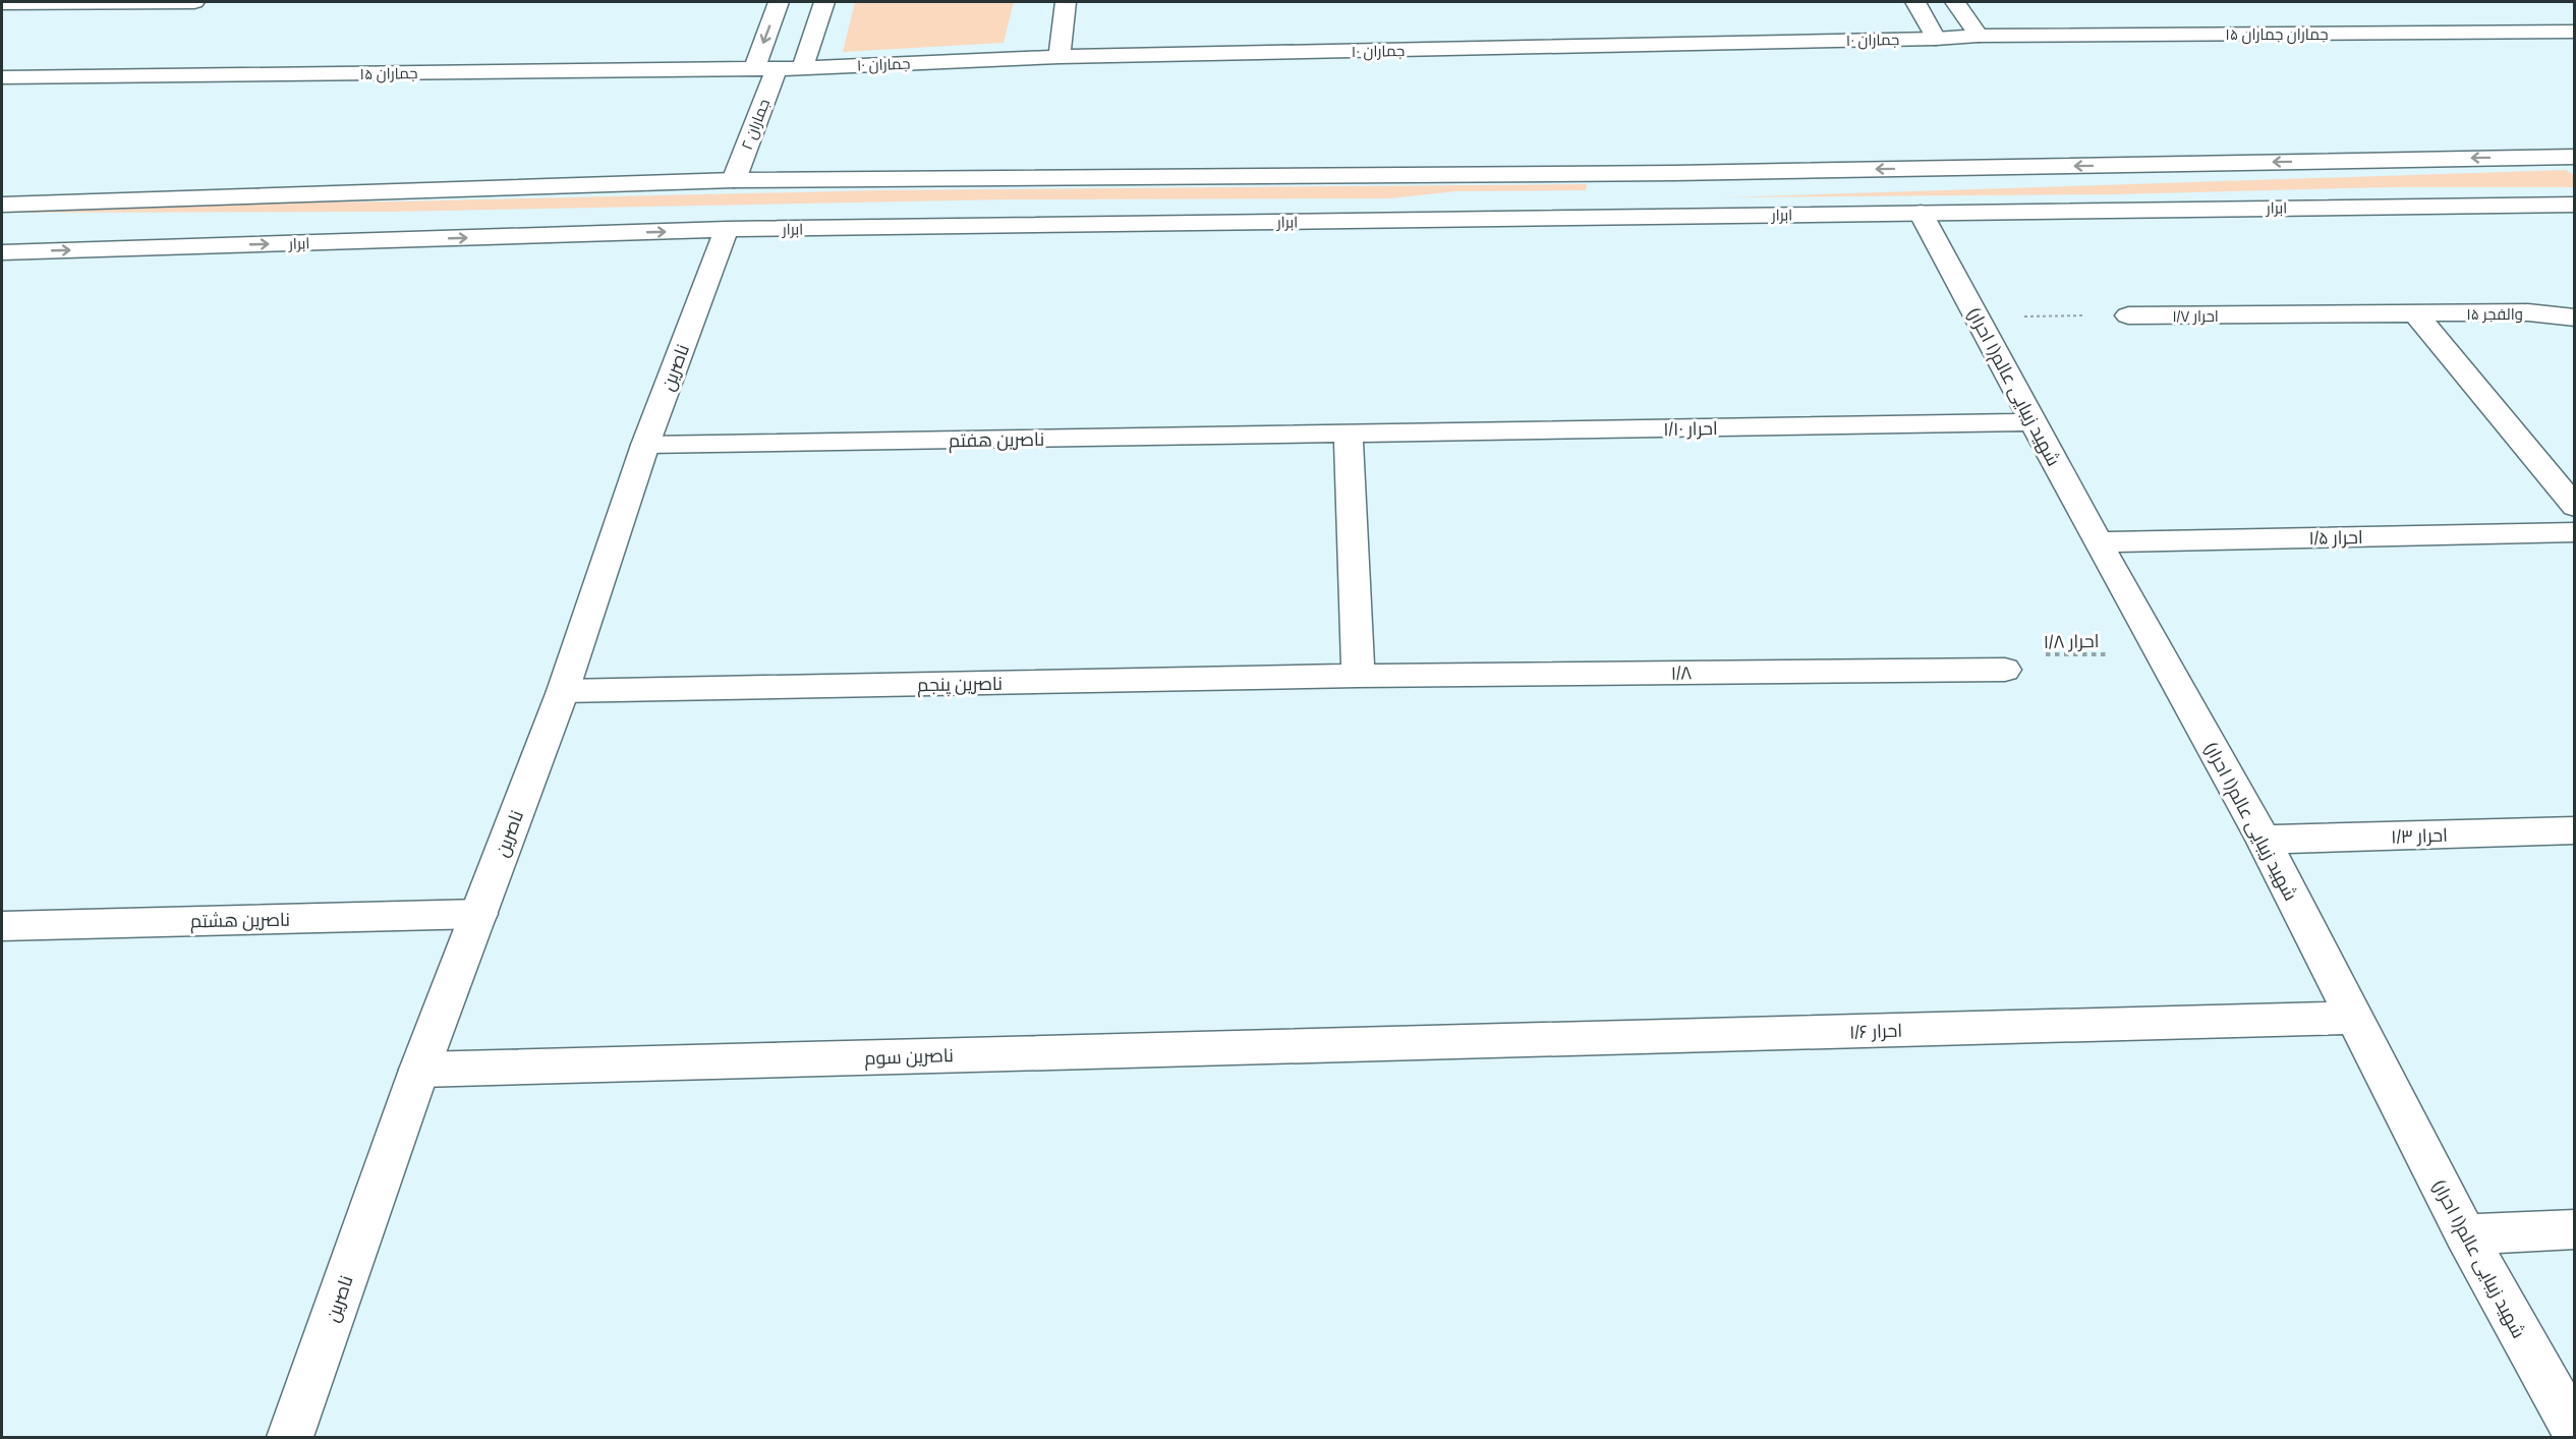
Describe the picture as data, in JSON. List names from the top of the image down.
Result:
{
  "streets": {
    "street": [
      "جماران جماران ۱۵",
      "جماران ۱۰",
      "جماران ۱۵",
      "جماران ۲",
      "ابرار",
      "۱۵ والفجر",
      "۱/۷ احرار",
      "ناصرین",
      "شهید زیبایی عالم(۱ احرار)",
      "۱/۱۰ احرار",
      "ناصرین هفتم",
      "۱/۵ احرار",
      "۱/۸",
      "ناصرین پنجم",
      "۱/۳ احرار",
      "ناصرین هشتم",
      "۱/۶ احرار",
      "ناصرین سوم"
    ],
    "path": ["۱/۸ احرار"]
  },
  "crossings": [
    ["جماران جماران ۱۵", "جماران ۱۰"],
    ["جماران ۱۰", "جماران ۱۵"],
    ["جماران ۱۰", "جماران ۲"],
    ["جماران ۱۵", "جماران ۲"],
    ["ابرار", "ناصرین"],
    ["ابرار", "شهید زیبایی عالم(۱ احرار)"],
    ["۱۵ والفجر", "۱/۷ احرار"],
    ["ناصرین", "ناصرین هفتم"],
    ["ناصرین", "ناصرین پنجم"],
    ["ناصرین", "ناصرین هشتم"],
    ["ناصرین", "ناصرین سوم"],
    ["شهید زیبایی عالم(۱ احرار)", "۱/۱۰ احرار"],
    ["شهید زیبایی عالم(۱ احرار)", "۱/۵ احرار"],
    ["شهید زیبایی عالم(۱ احرار)", "۱/۸ احرار"],
    ["شهید زیبایی عالم(۱ احرار)", "۱/۳ احرار"],
    ["شهید زیبایی عالم(۱ احرار)", "۱/۶ احرار"],
    ["۱/۱۰ احرار", "ناصرین هفتم"],
    ["۱/۸ احرار", "۱/۸"],
    ["۱/۸", "ناصرین پنجم"],
    ["۱/۶ احرار", "ناصرین سوم"]
  ]
}
